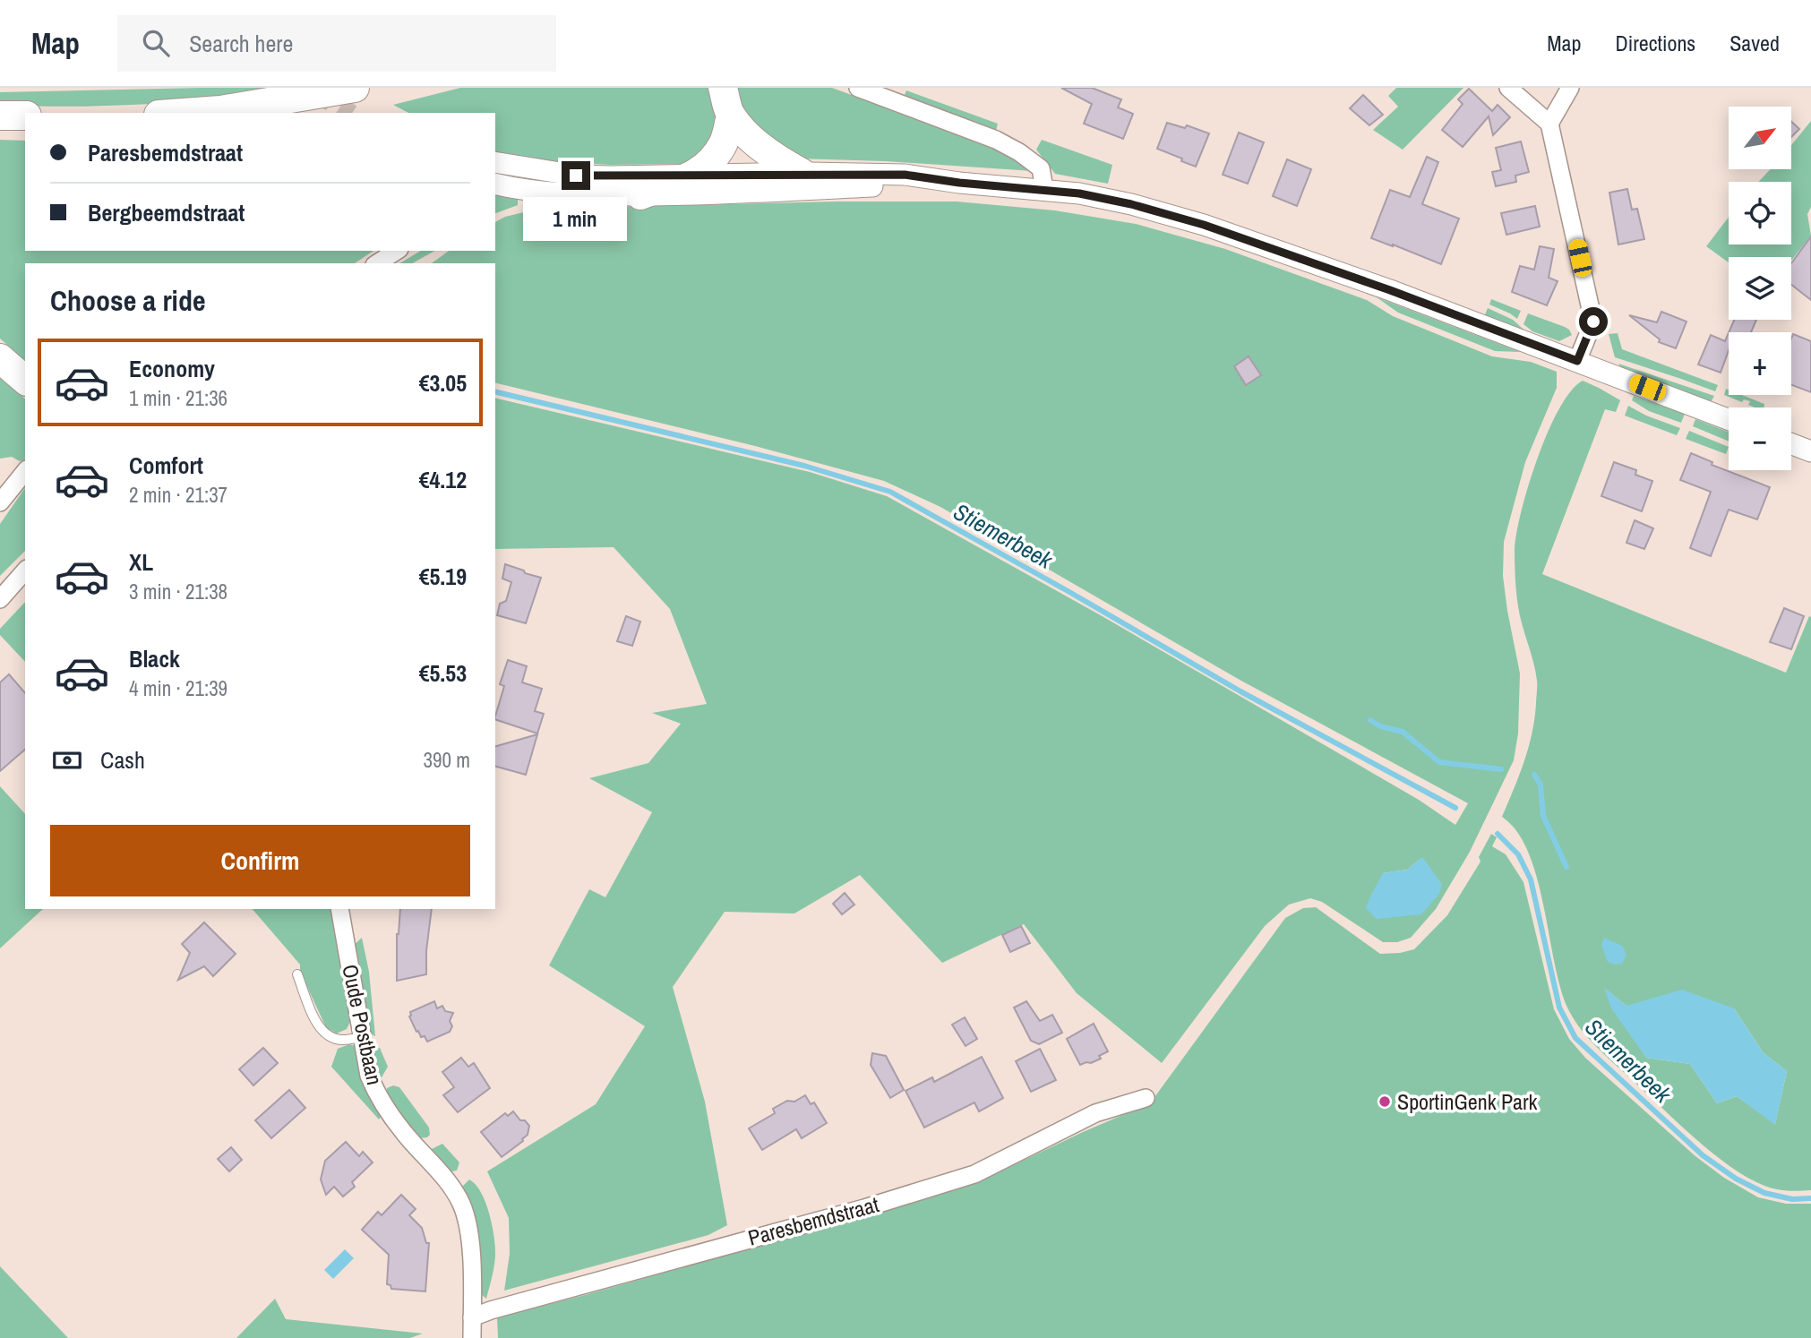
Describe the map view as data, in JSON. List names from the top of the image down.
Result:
{
  "streets": {
    "street": ["Oude Postbaan", "Paresbemdstraat"]
  },
  "crossings": [
    ["Oude Postbaan", "Paresbemdstraat"]
  ],
  "water": ["Stiemerbeek"],
  "places": ["SportinGenk Park"],
  "north": "top right",
  "page": {
    "header": "Map",
    "search": "Search here",
    "nav": ["Map", "Directions", "Saved"],
    "map_buttons": ["+", "−"],
    "banner": ["Paresbemdstraat", "Bergbeemdstraat"],
    "bubble": "1 min",
    "heading": "Choose a ride",
    "list": [
      {
        "name": "Economy",
        "note": "1 min · 21:36",
        "value": "€3.05"
      },
      {
        "name": "Comfort",
        "note": "2 min · 21:37",
        "value": "€4.12"
      },
      {
        "name": "XL",
        "note": "3 min · 21:38",
        "value": "€5.19"
      },
      {
        "name": "Black",
        "note": "4 min · 21:39",
        "value": "€5.53"
      }
    ],
    "pay": ["Cash", "390 m"],
    "buttons": "Confirm"
  }
}
